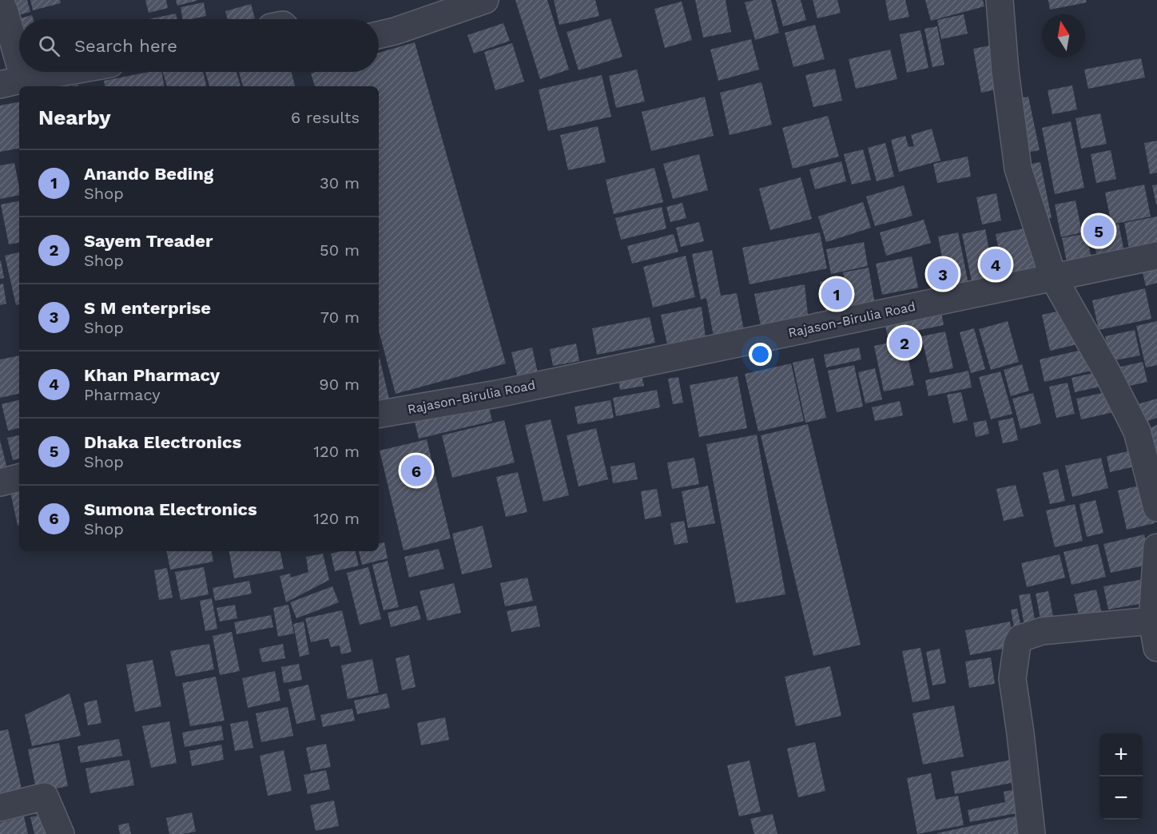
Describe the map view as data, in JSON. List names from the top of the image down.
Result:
{
  "streets": {
    "street": ["Rajason-Birulia Road"]
  },
  "north": "top",
  "page": {
    "search": "Search here",
    "heading": ["Nearby", "6 results"],
    "list": [
      {
        "mark": "1",
        "name": "Anando Beding",
        "note": "Shop",
        "value": "30 m"
      },
      {
        "mark": "2",
        "name": "Sayem Treader",
        "note": "Shop",
        "value": "50 m"
      },
      {
        "mark": "3",
        "name": "S M enterprise",
        "note": "Shop",
        "value": "70 m"
      },
      {
        "mark": "4",
        "name": "Khan Pharmacy",
        "note": "Pharmacy",
        "value": "90 m"
      },
      {
        "mark": "5",
        "name": "Dhaka Electronics",
        "note": "Shop",
        "value": "120 m"
      },
      {
        "mark": "6",
        "name": "Sumona Electronics",
        "note": "Shop",
        "value": "120 m"
      }
    ],
    "pins": [
      "5",
      "4",
      "3",
      "1",
      "2",
      "6"
    ],
    "map_buttons": ["+", "−"]
  }
}
